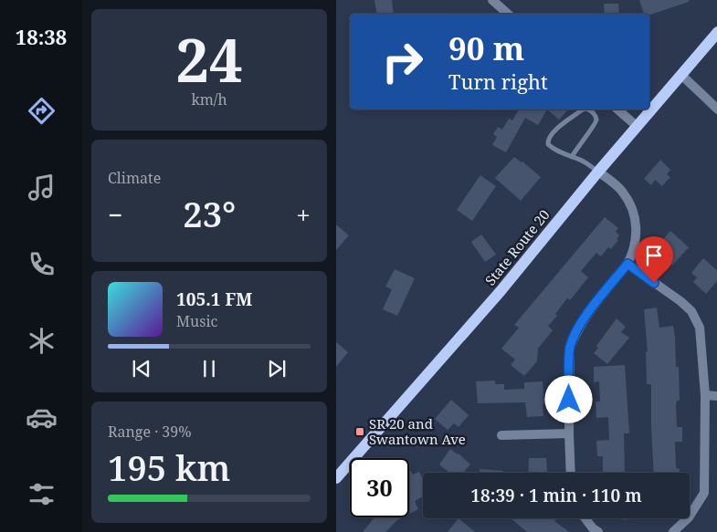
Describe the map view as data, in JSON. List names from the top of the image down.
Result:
{
  "streets": {
    "main road": ["State Route 20"]
  },
  "places": {
    "transit": ["SR 20 and Swantown Ave"]
  },
  "page": {
    "tabs": "18:38",
    "tile": [
      ["24", "km/h"],
      "Climate",
      ["Range · 39%", "195 km"]
    ],
    "turn": ["90 m", "Turn right"],
    "heat": ["−", "23°", "+"],
    "song": ["105.1 FM", "Music"],
    "limit": "30",
    "trip": "18:39 · 1 min · 110 m"
  }
}
